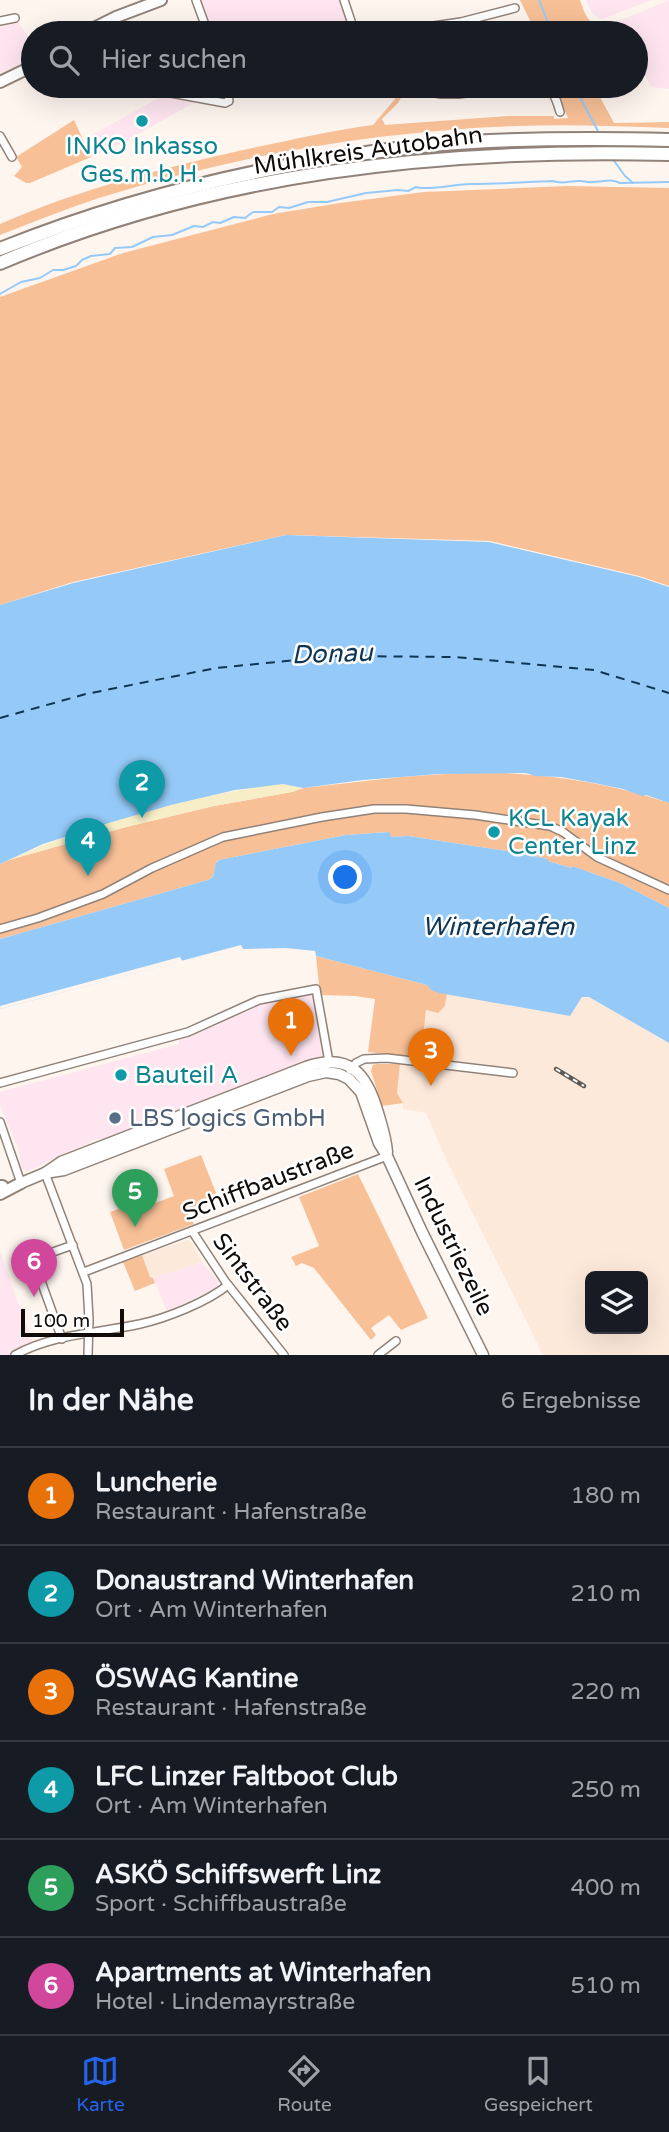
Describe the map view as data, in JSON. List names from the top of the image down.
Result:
{
  "streets": {
    "highway": ["Mühlkreis Autobahn"],
    "main road": ["Industriezeile"],
    "street": ["Schiffbaustraße", "Sintstraße"]
  },
  "crossings": [
    ["Schiffbaustraße", "Industriezeile"],
    ["Schiffbaustraße", "Sintstraße"]
  ],
  "water": ["Donau", "Winterhafen"],
  "places": [
    "INKO Inkasso Ges.m.b.H.",
    "KCL Kayak Center Linz",
    "Bauteil A",
    "LBS logics GmbH"
  ],
  "scale_bar": "100 m",
  "page": {
    "search": "Hier suchen",
    "pins": [
      "2",
      "4",
      "1",
      "3",
      "5",
      "6"
    ],
    "scale": "100 m",
    "heading": ["In der Nähe", "6 Ergebnisse"],
    "list": [
      {
        "mark": "1",
        "name": "Luncherie",
        "note": "Restaurant · Hafenstraße",
        "value": "180 m"
      },
      {
        "mark": "2",
        "name": "Donaustrand Winterhafen",
        "note": "Ort · Am Winterhafen",
        "value": "210 m"
      },
      {
        "mark": "3",
        "name": "ÖSWAG Kantine",
        "note": "Restaurant · Hafenstraße",
        "value": "220 m"
      },
      {
        "mark": "4",
        "name": "LFC Linzer Faltboot Club",
        "note": "Ort · Am Winterhafen",
        "value": "250 m"
      },
      {
        "mark": "5",
        "name": "ASKÖ Schiffswerft Linz",
        "note": "Sport · Schiffbaustraße",
        "value": "400 m"
      },
      {
        "mark": "6",
        "name": "Apartments at Winterhafen",
        "note": "Hotel · Lindemayrstraße",
        "value": "510 m"
      }
    ],
    "nav": ["Karte", "Route", "Gespeichert"]
  }
}
